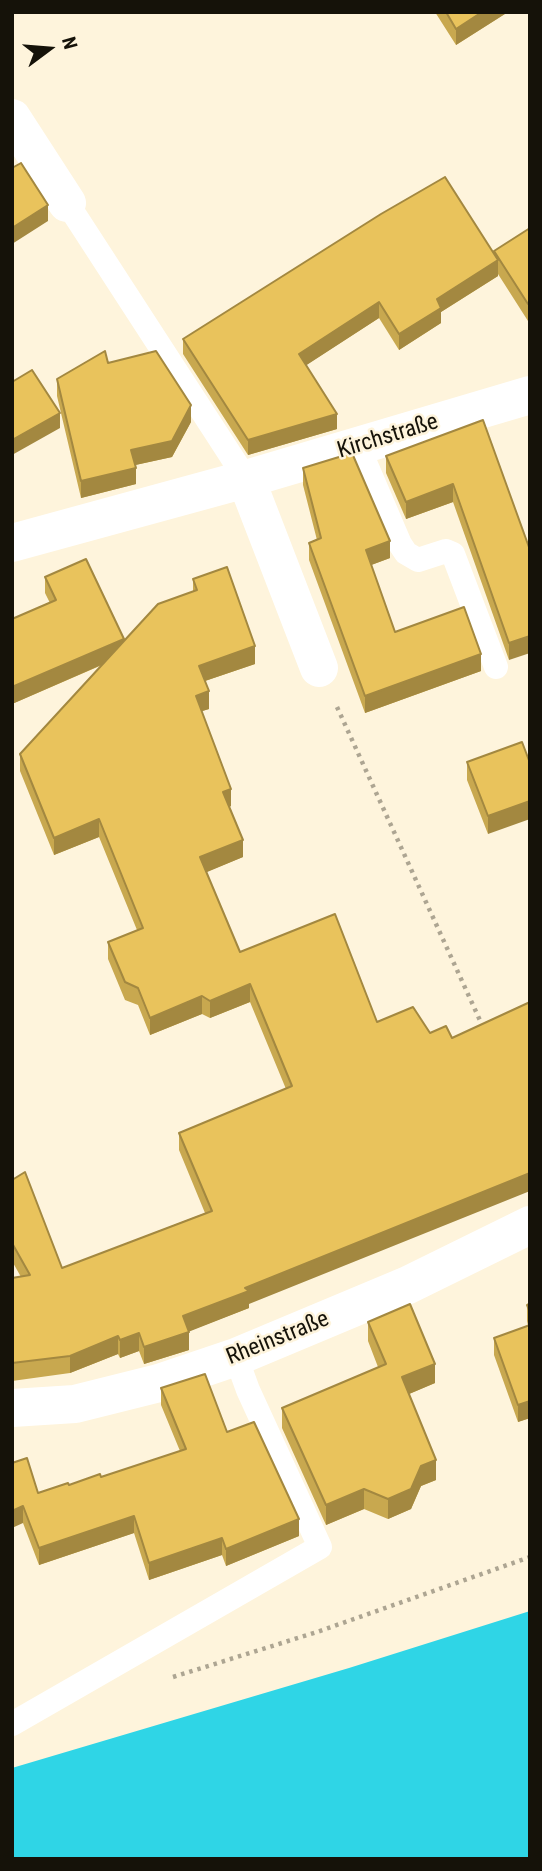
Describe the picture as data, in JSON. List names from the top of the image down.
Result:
{
  "streets": {
    "street": ["Kirchstraße", "Rheinstraße"]
  },
  "north": "right"
}
